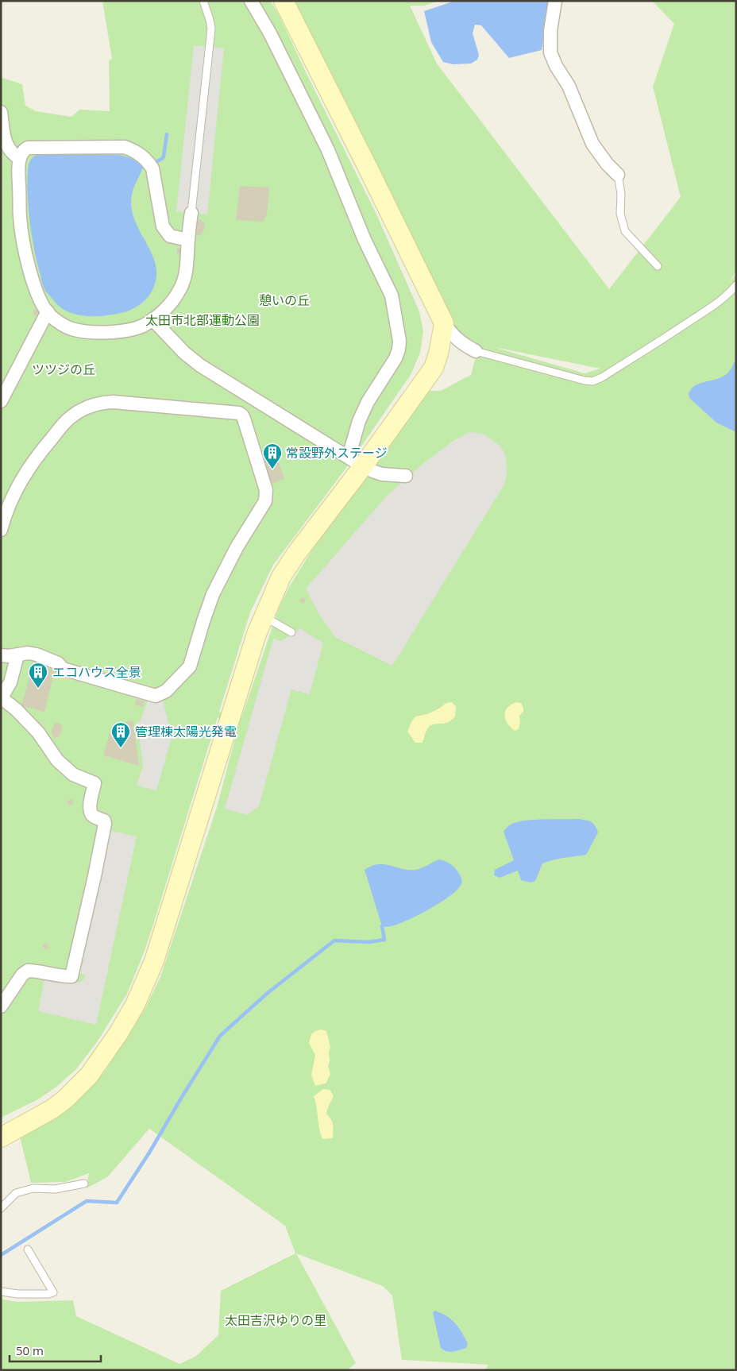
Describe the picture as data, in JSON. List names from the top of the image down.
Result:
{
  "parks": [
    "憩いの丘",
    "太田市北部運動公園",
    "ツツジの丘",
    "太田吉沢ゆりの里"
  ],
  "places": {
    "building": ["常設野外ステージ", "エコハウス全景", "管理棟太陽光発電"]
  },
  "scale_bar": "50 m"
}
